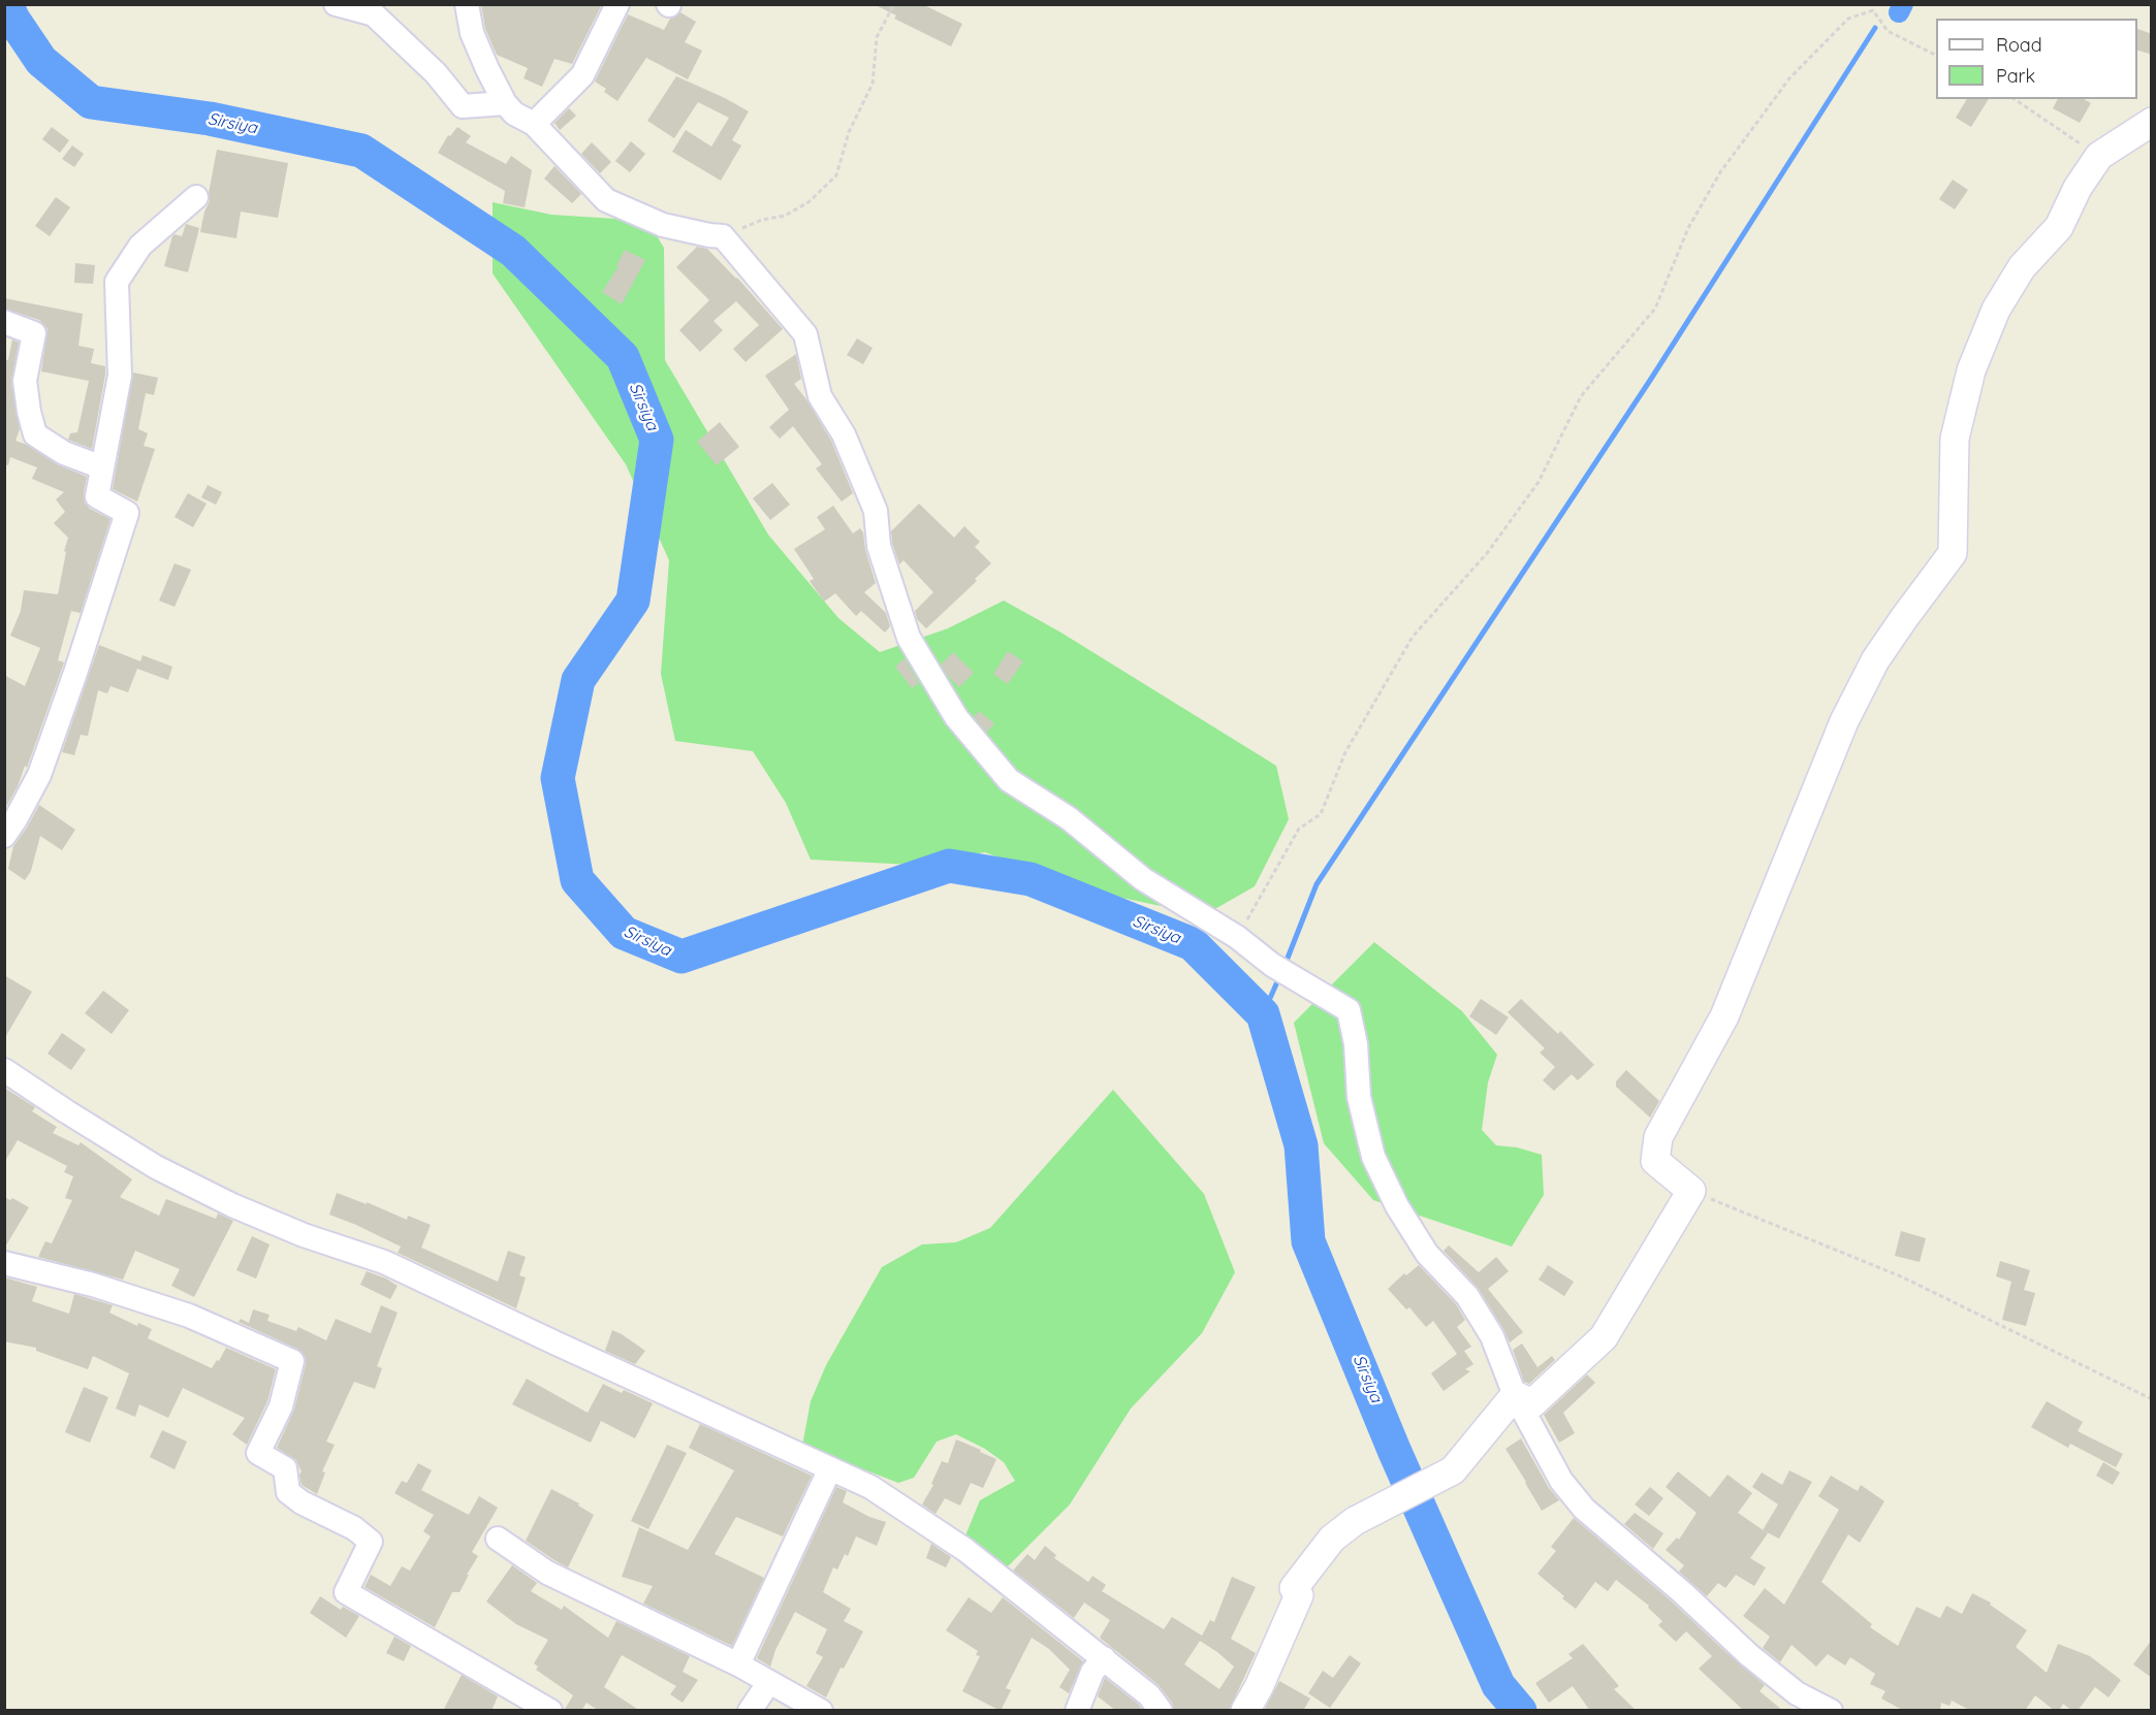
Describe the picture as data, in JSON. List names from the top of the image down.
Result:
{
  "water": ["Sirsiya"],
  "legend": ["Road", "Park"]
}
